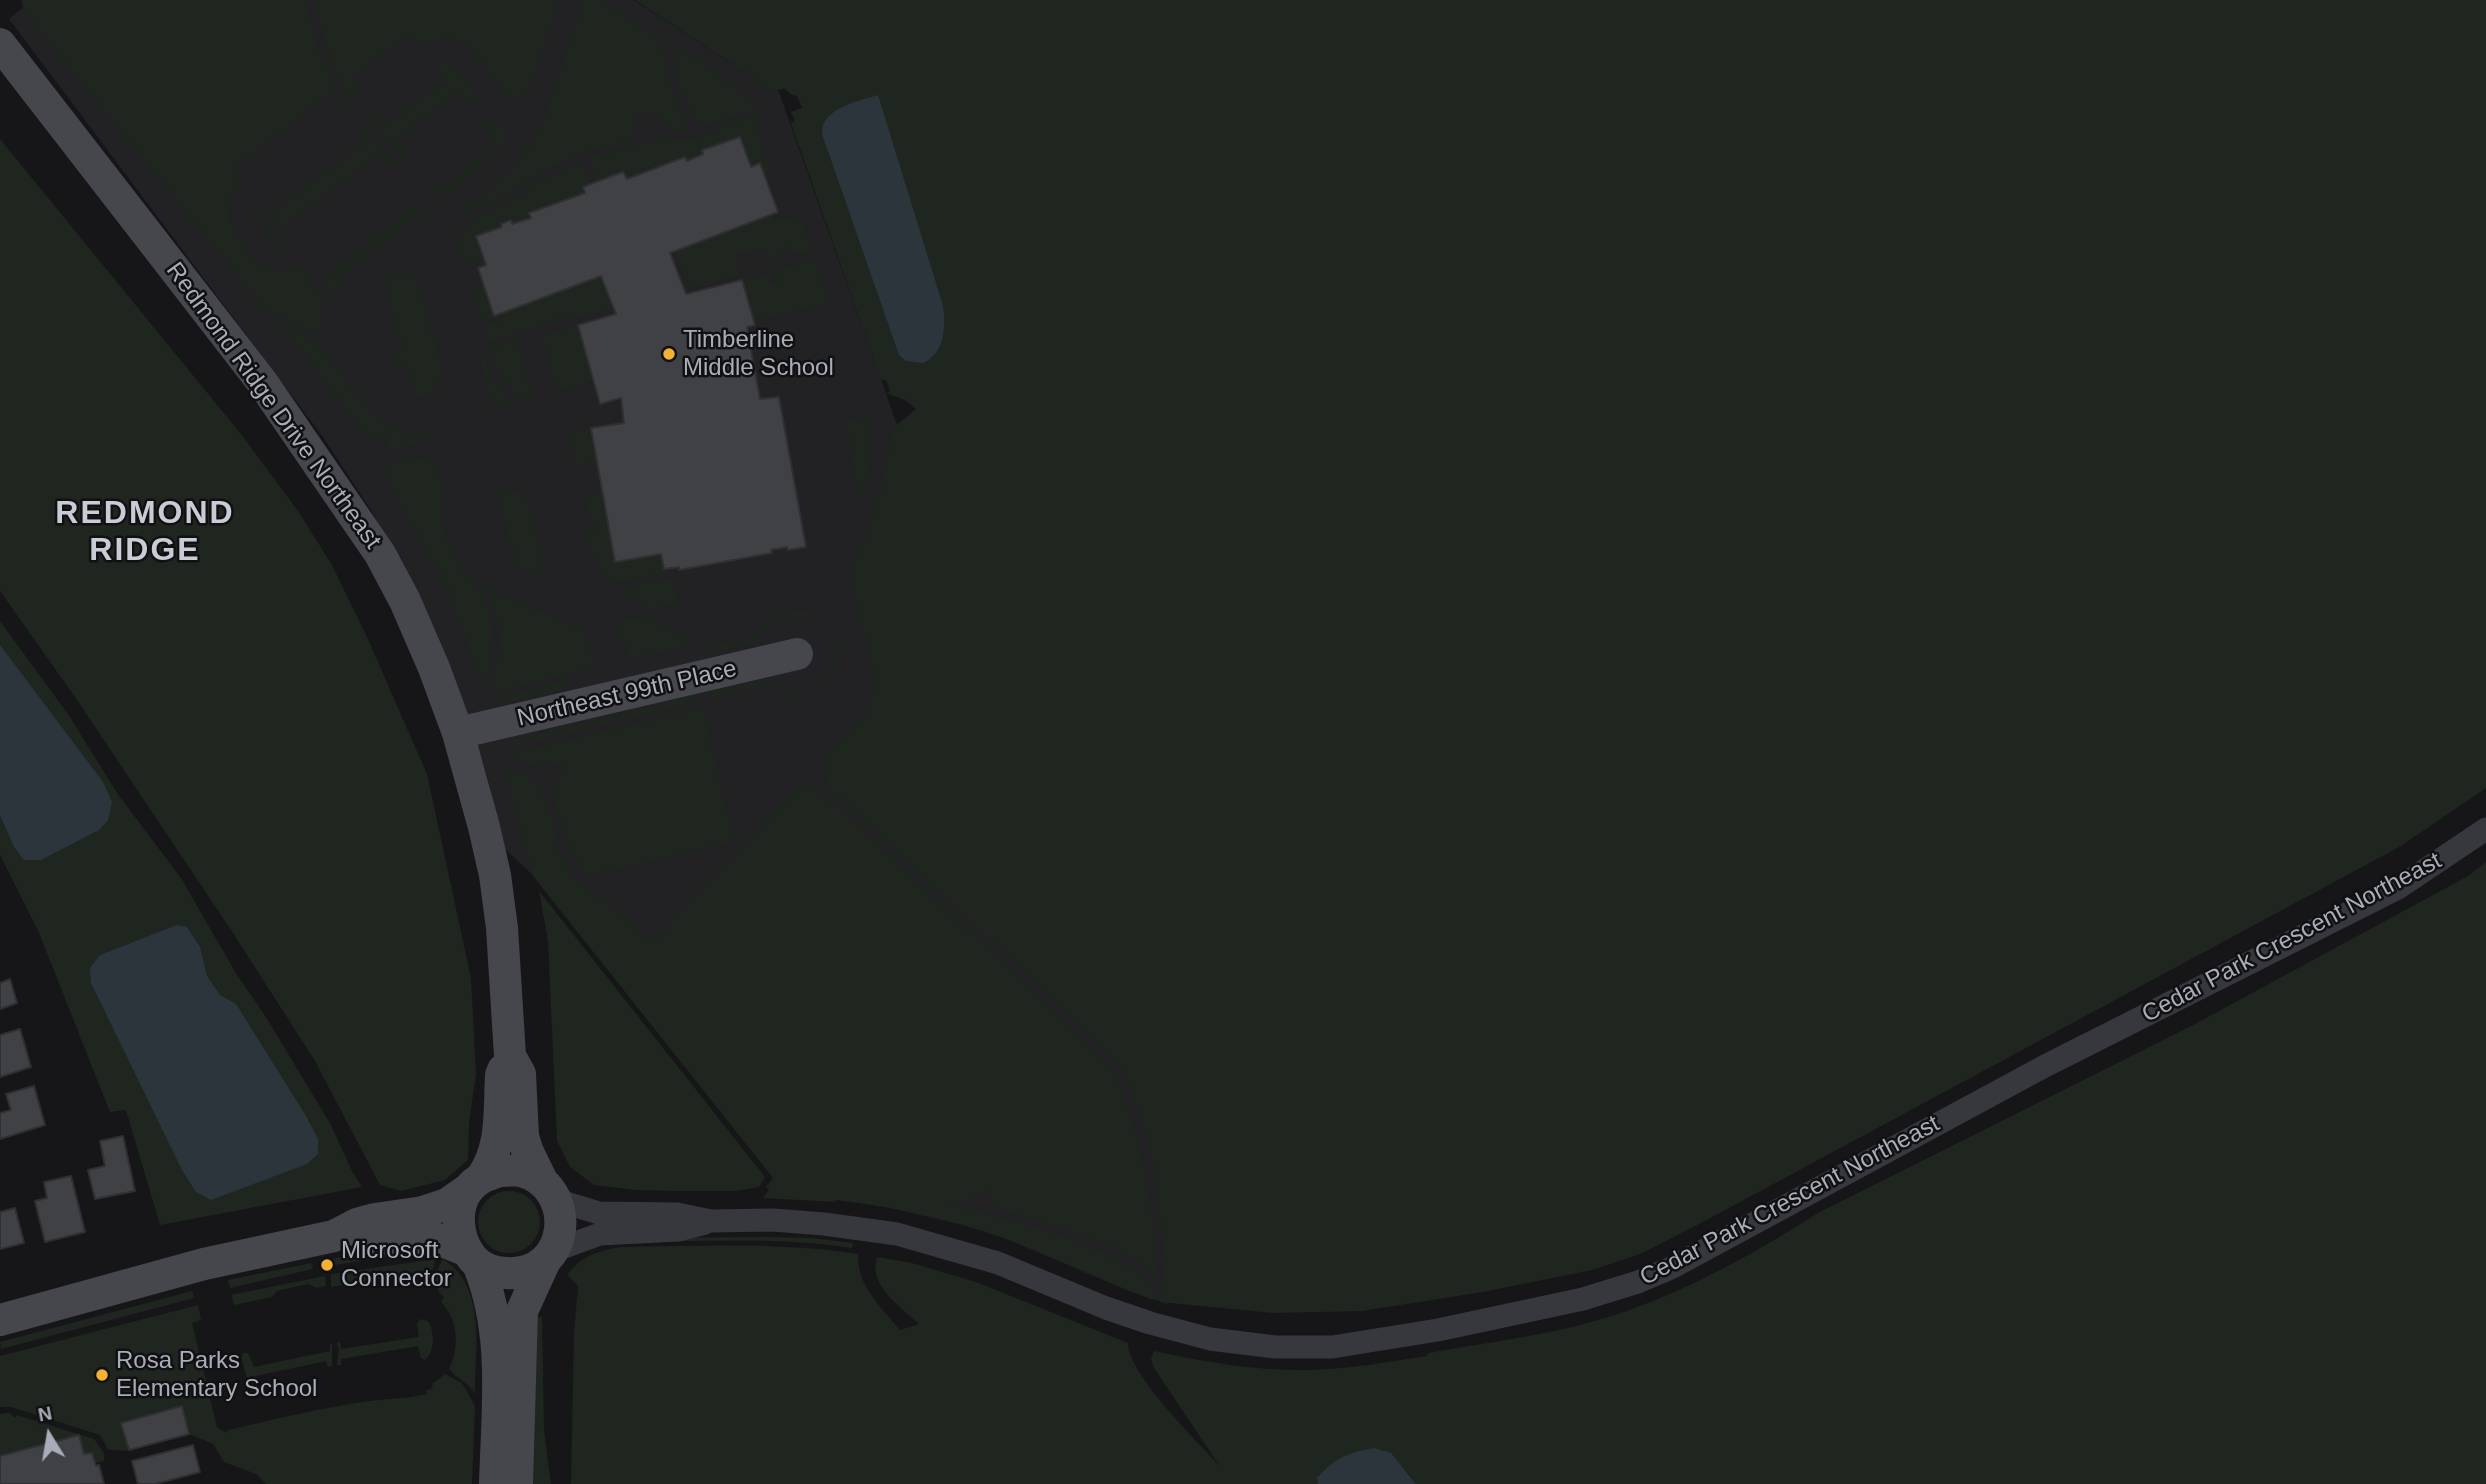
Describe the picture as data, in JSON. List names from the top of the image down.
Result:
{
  "streets": {
    "street": ["Redmond Ridge Drive Northeast", "Northeast 99th Place", "Cedar Park Crescent Northeast"]
  },
  "crossings": [
    ["Redmond Ridge Drive Northeast", "Northeast 99th Place"],
    ["Redmond Ridge Drive Northeast", "Cedar Park Crescent Northeast"]
  ],
  "districts": ["REDMOND RIDGE"],
  "places": ["Timberline Middle School", "Microsoft Connector", "Rosa Parks Elementary School"],
  "north": "top"
}
